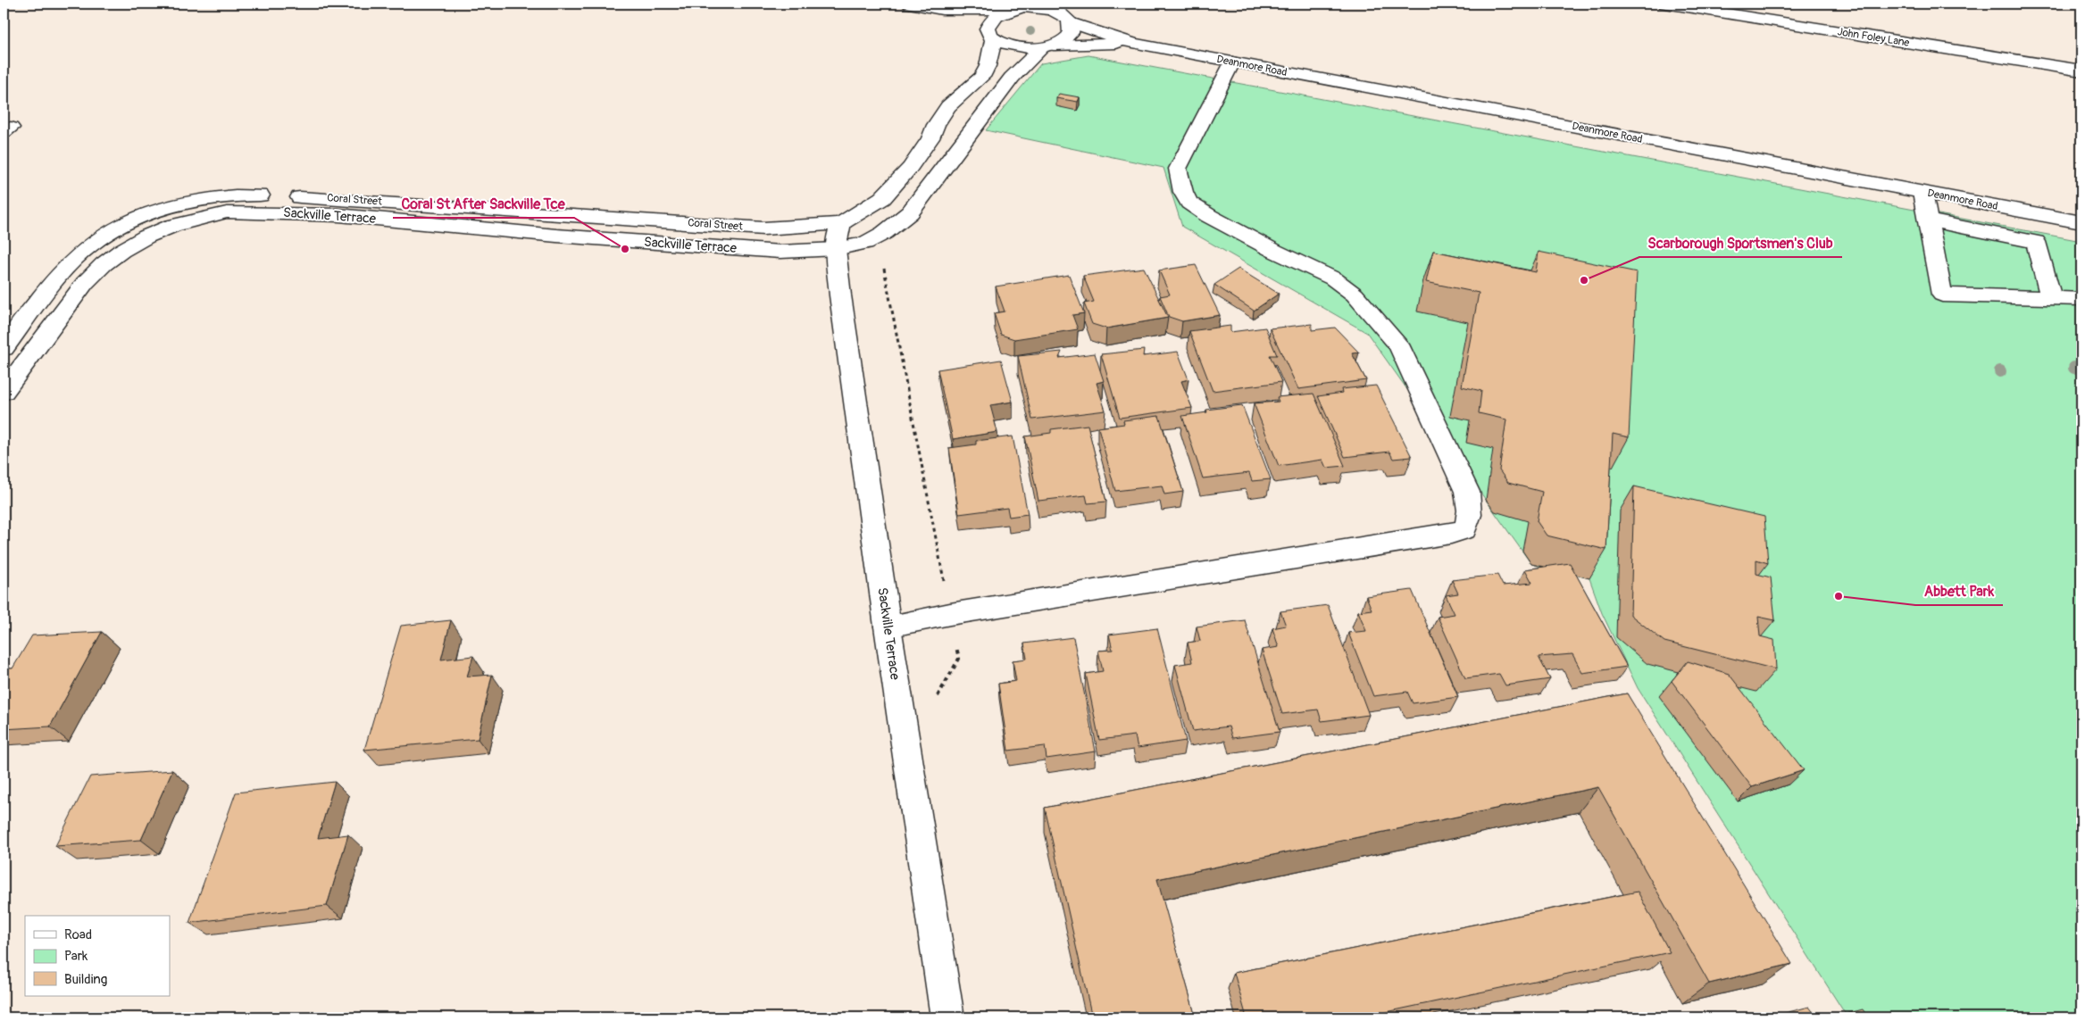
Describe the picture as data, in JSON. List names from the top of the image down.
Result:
{
  "streets": {
    "main road": [
      "John Foley Lane",
      "Deanmore Road",
      "Coral Street",
      "Sackville Terrace"
    ]
  },
  "crossings": [
    ["Deanmore Road", "Sackville Terrace"],
    ["Coral Street", "Sackville Terrace"]
  ],
  "places": ["Coral St After Sackville Tce", "Scarborough Sportsmen's Club", "Abbett Park"],
  "legend": ["Road", "Park", "Building"]
}
